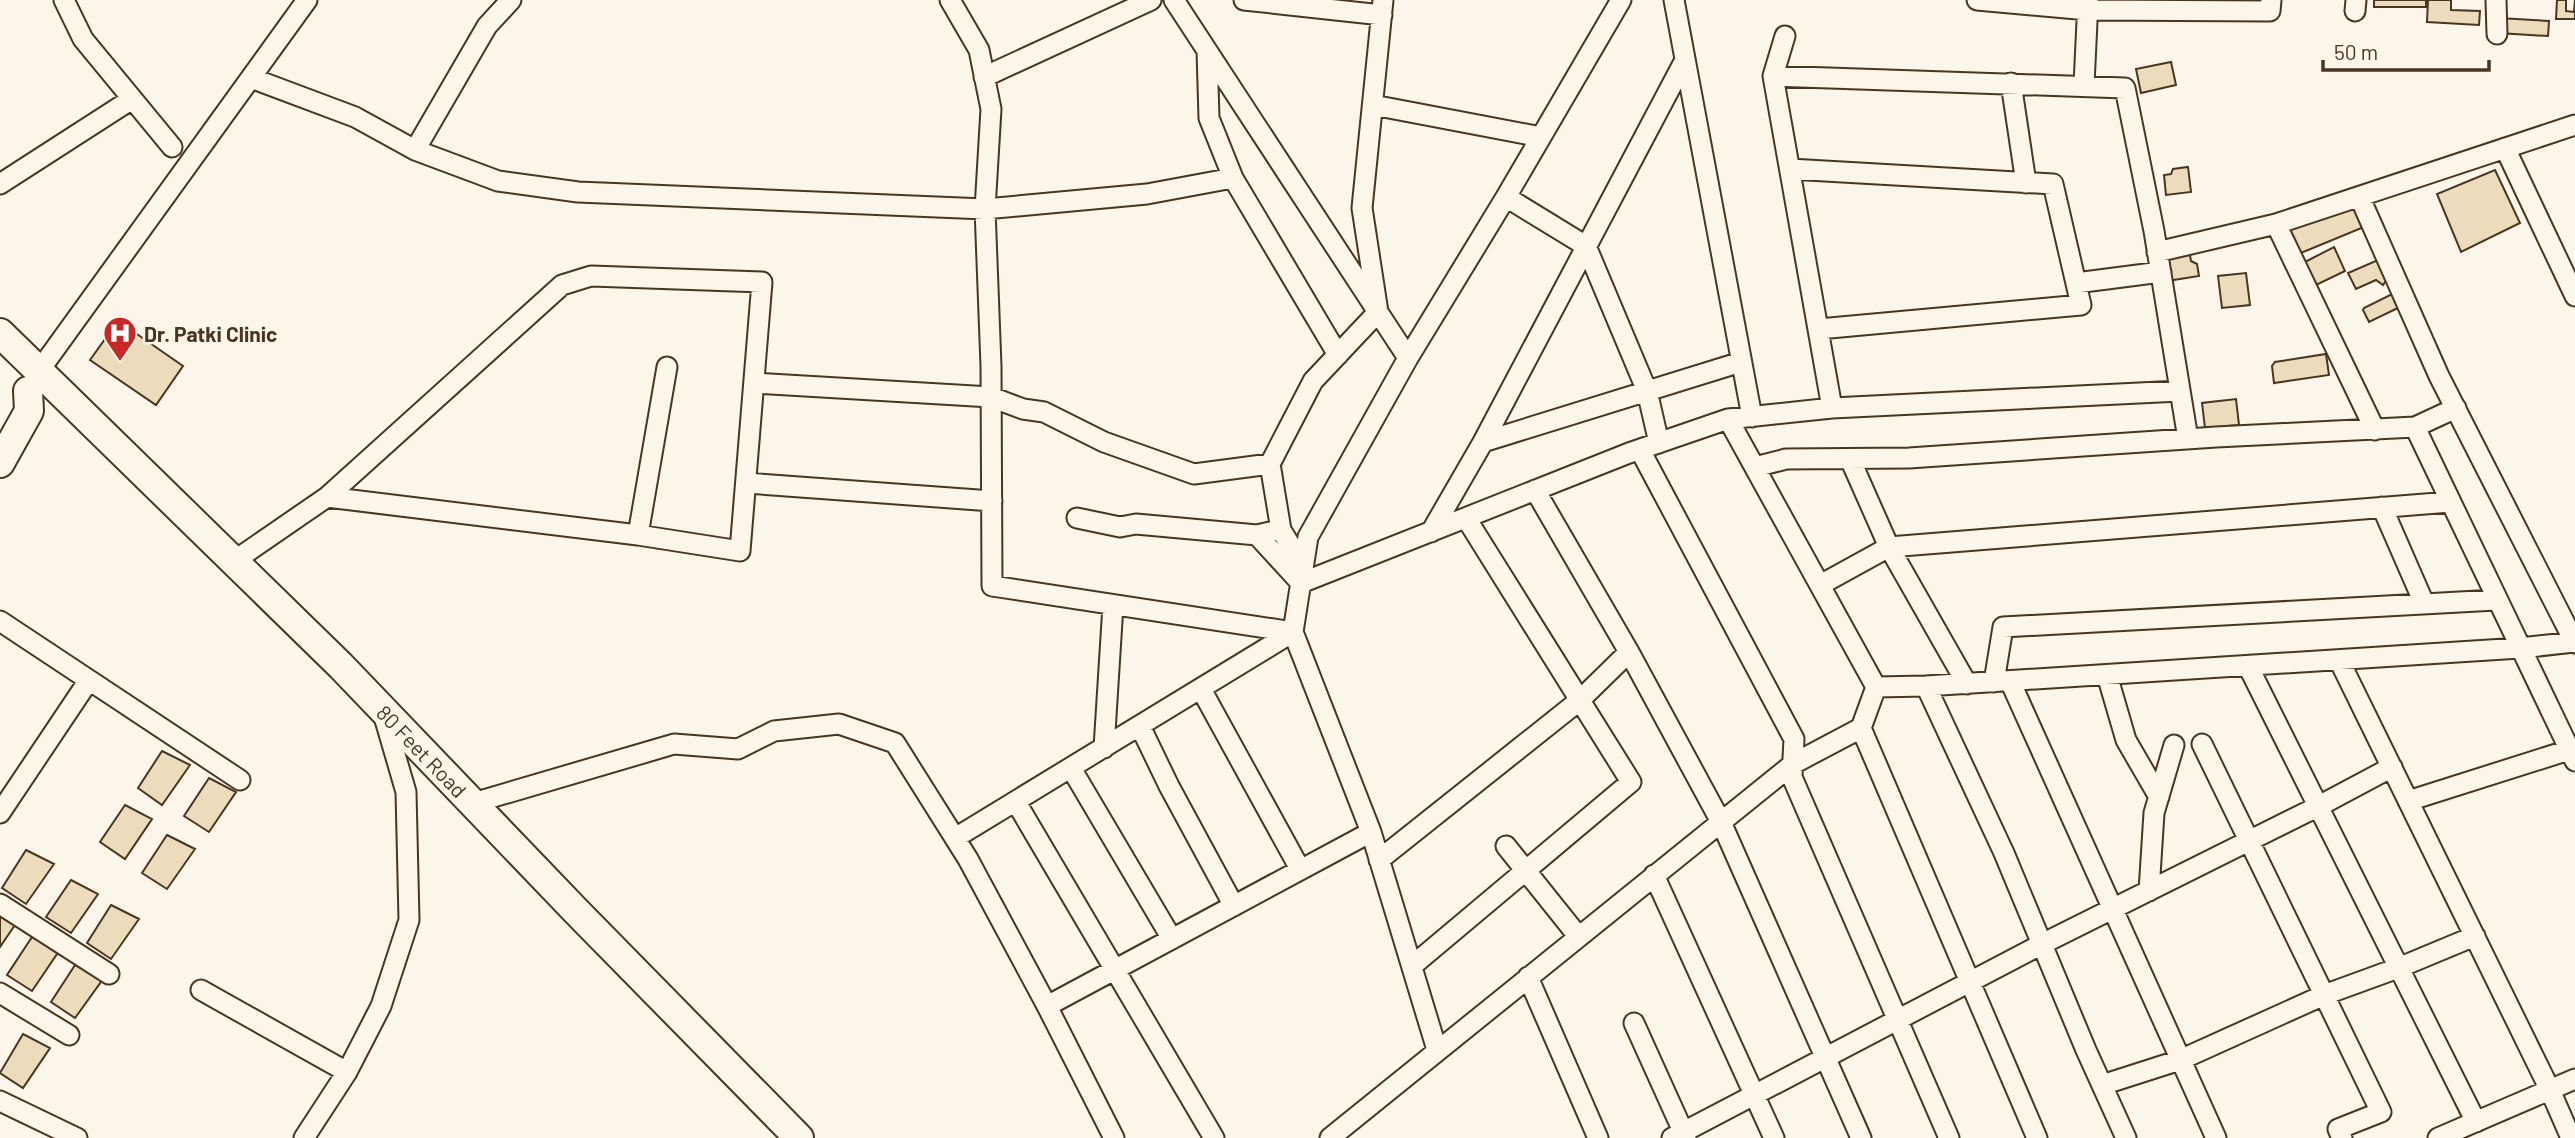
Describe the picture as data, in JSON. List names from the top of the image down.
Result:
{
  "streets": {
    "main road": ["80 Feet Road"]
  },
  "places": {
    "hospital": ["Dr. Patki Clinic"]
  },
  "scale_bar": "50 m"
}
